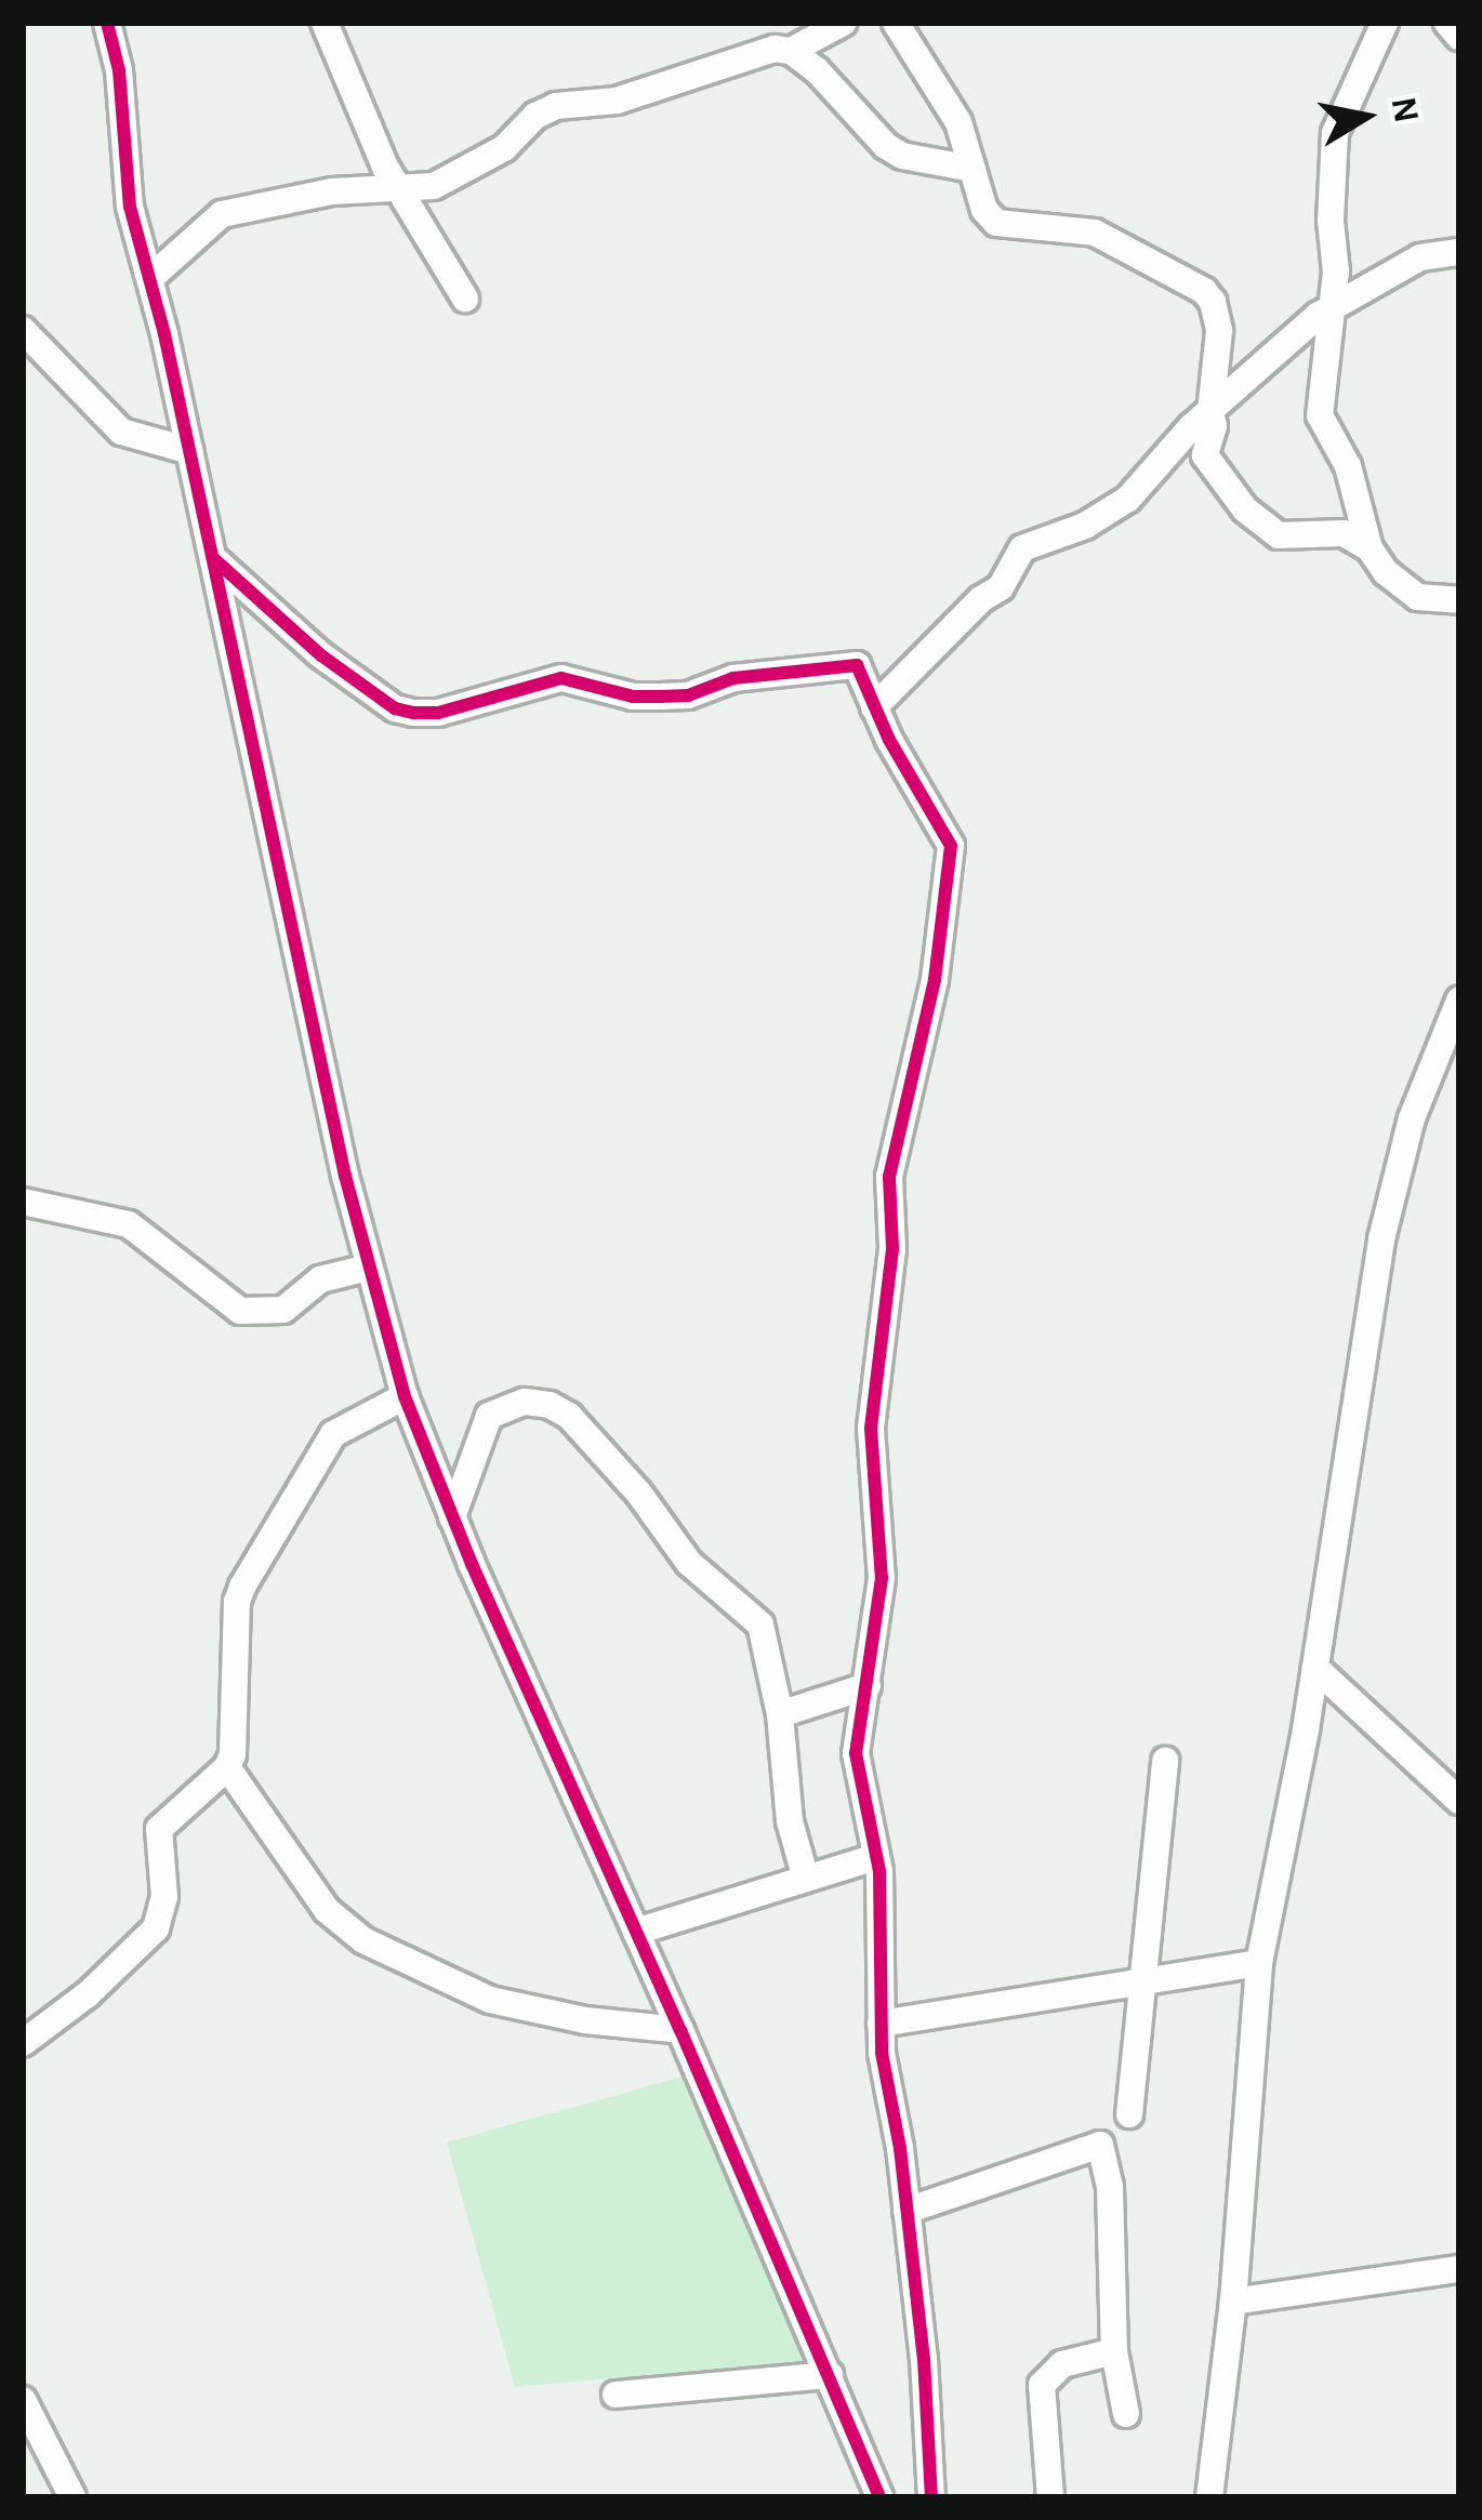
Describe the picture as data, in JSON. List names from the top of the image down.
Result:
{
  "north": "right"
}
